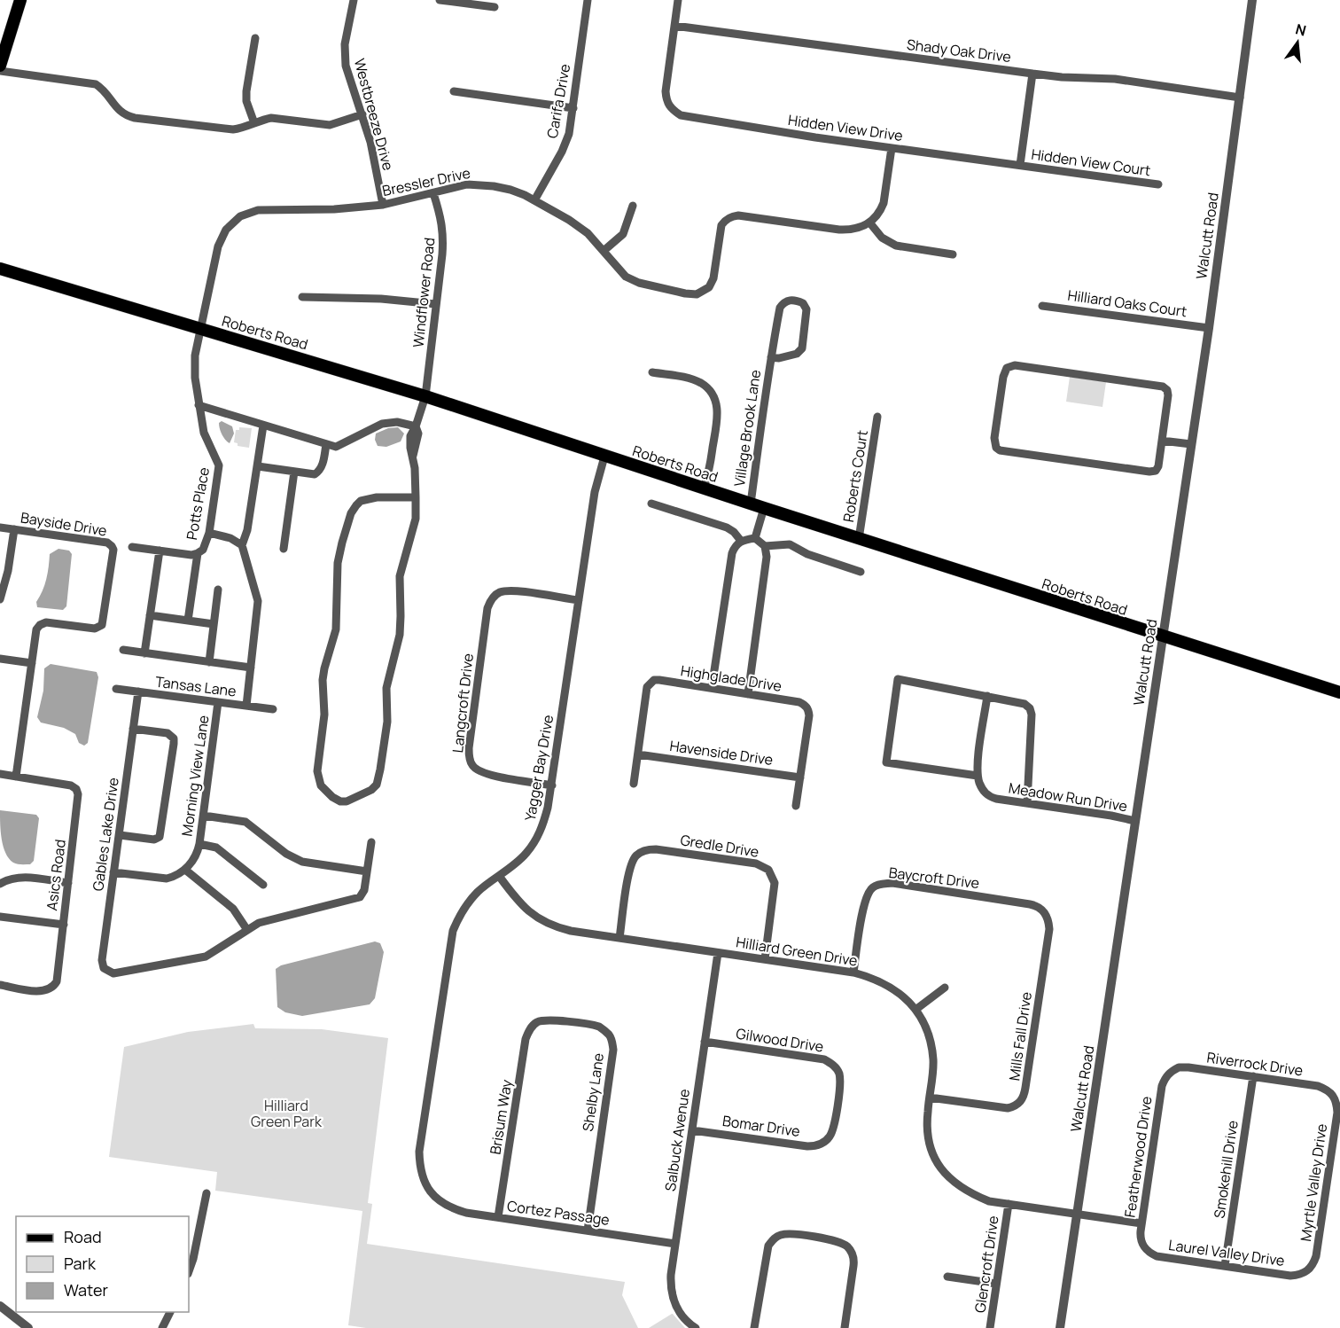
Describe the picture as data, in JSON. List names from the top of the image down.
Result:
{
  "streets": {
    "main road": ["Roberts Road"],
    "street": [
      "Shady Oak Drive",
      "Carifa Drive",
      "Westbreeze Drive",
      "Hidden View Drive",
      "Hidden View Court",
      "Bressler Drive",
      "Walcutt Road",
      "Windflower Road",
      "Hilliard Oaks Court",
      "Village Brook Lane",
      "Roberts Court",
      "Potts Place",
      "Bayside Drive",
      "Highglade Drive",
      "Tansas Lane",
      "Langcroft Drive",
      "Havenside Drive",
      "Yagger Bay Drive",
      "Morning View Lane",
      "Meadow Run Drive",
      "Gables Lake Drive",
      "Gredle Drive",
      "Asics Road",
      "Baycroft Drive",
      "Hilliard Green Drive",
      "Mills Fall Drive",
      "Gilwood Drive",
      "Riverrock Drive",
      "Shelby Lane",
      "Brisum Way",
      "Bomar Drive",
      "Salbuck Avenue",
      "Featherwood Drive",
      "Smokehill Drive",
      "Myrtle Valley Drive",
      "Cortez Passage",
      "Laurel Valley Drive",
      "Glencroft Drive"
    ]
  },
  "crossings": [
    ["Shady Oak Drive", "Hidden View Drive"],
    ["Shady Oak Drive", "Walcutt Road"],
    ["Carifa Drive", "Bressler Drive"],
    ["Westbreeze Drive", "Bressler Drive"],
    ["Hidden View Drive", "Hidden View Court"],
    ["Bressler Drive", "Windflower Road"],
    ["Bressler Drive", "Roberts Road"],
    ["Bressler Drive", "Potts Place"],
    ["Walcutt Road", "Hilliard Oaks Court"],
    ["Walcutt Road", "Roberts Road"],
    ["Walcutt Road", "Meadow Run Drive"],
    ["Walcutt Road", "Hilliard Green Drive"],
    ["Windflower Road", "Roberts Road"],
    ["Roberts Road", "Village Brook Lane"],
    ["Roberts Road", "Roberts Court"],
    ["Roberts Road", "Potts Place"],
    ["Roberts Road", "Yagger Bay Drive"],
    ["Bayside Drive", "Asics Road"],
    ["Highglade Drive", "Havenside Drive"],
    ["Tansas Lane", "Morning View Lane"],
    ["Tansas Lane", "Gables Lake Drive"],
    ["Langcroft Drive", "Yagger Bay Drive"],
    ["Yagger Bay Drive", "Hilliard Green Drive"],
    ["Yagger Bay Drive", "Cortez Passage"],
    ["Gredle Drive", "Hilliard Green Drive"],
    ["Baycroft Drive", "Hilliard Green Drive"],
    ["Baycroft Drive", "Mills Fall Drive"],
    ["Hilliard Green Drive", "Mills Fall Drive"],
    ["Hilliard Green Drive", "Salbuck Avenue"],
    ["Hilliard Green Drive", "Featherwood Drive"],
    ["Hilliard Green Drive", "Glencroft Drive"],
    ["Gilwood Drive", "Bomar Drive"],
    ["Gilwood Drive", "Salbuck Avenue"],
    ["Riverrock Drive", "Featherwood Drive"],
    ["Riverrock Drive", "Smokehill Drive"],
    ["Riverrock Drive", "Myrtle Valley Drive"],
    ["Shelby Lane", "Brisum Way"],
    ["Shelby Lane", "Cortez Passage"],
    ["Brisum Way", "Cortez Passage"],
    ["Bomar Drive", "Salbuck Avenue"],
    ["Salbuck Avenue", "Cortez Passage"],
    ["Featherwood Drive", "Laurel Valley Drive"],
    ["Smokehill Drive", "Laurel Valley Drive"],
    ["Myrtle Valley Drive", "Laurel Valley Drive"]
  ],
  "parks": ["Hilliard Green Park"],
  "legend": ["Road", "Park", "Water"],
  "north": "top"
}
